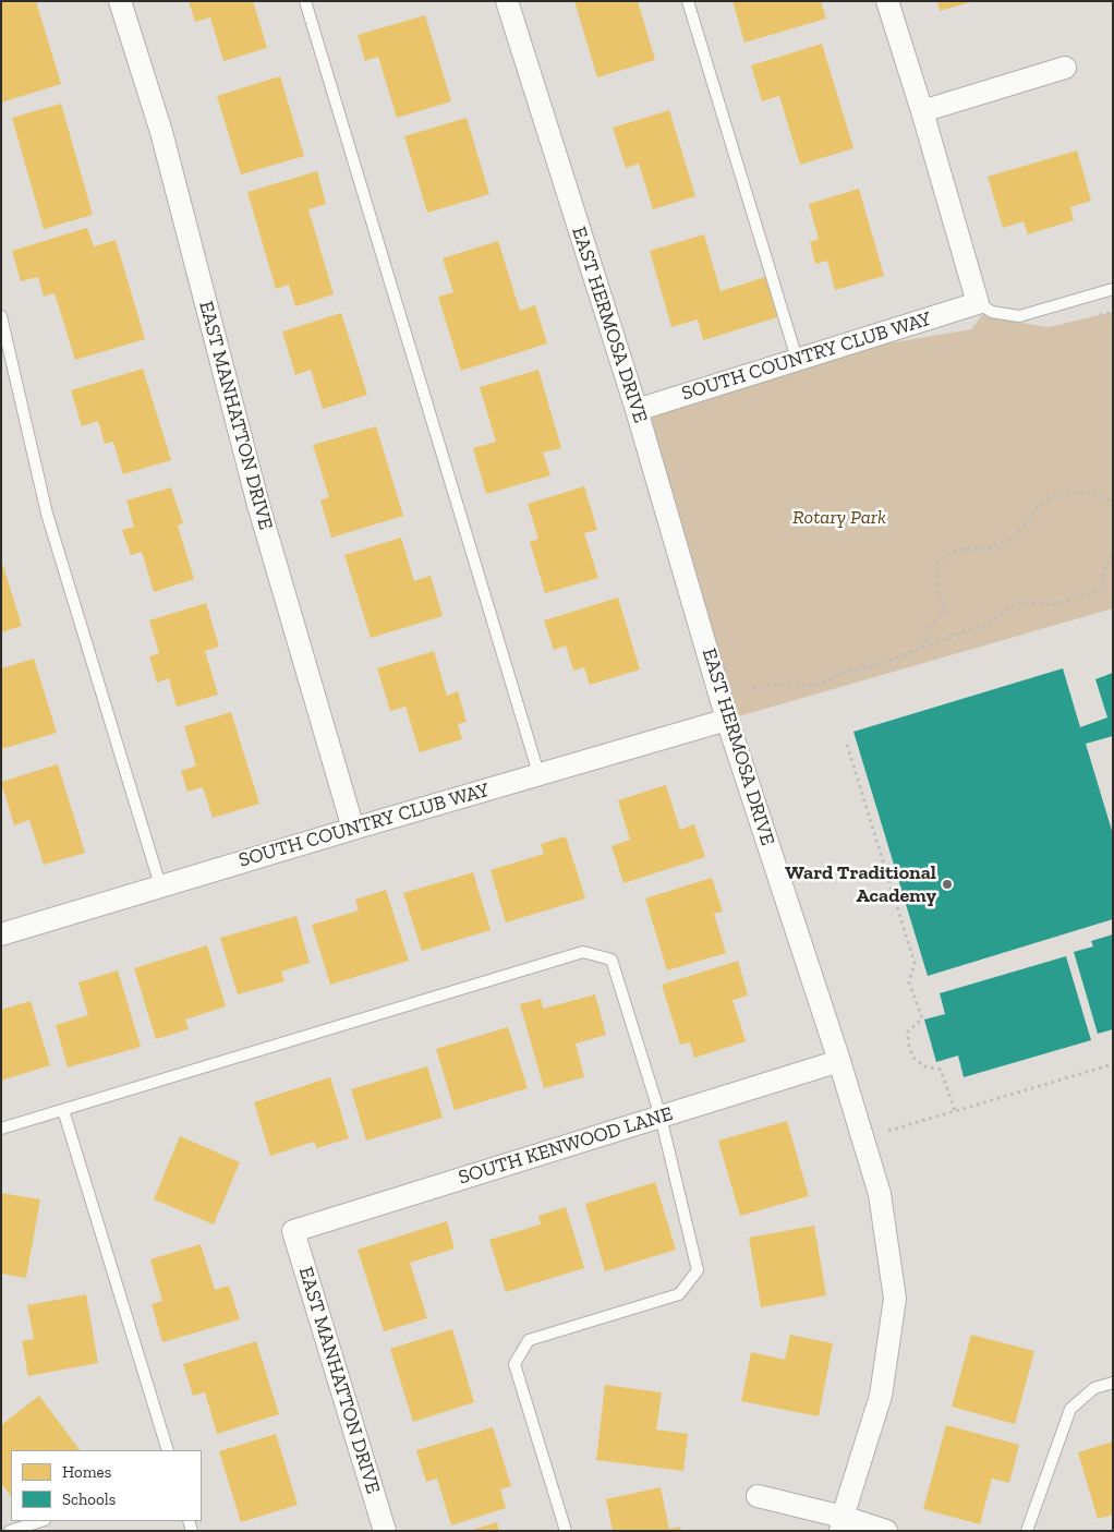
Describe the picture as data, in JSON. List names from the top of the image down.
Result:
{
  "streets": {
    "street": [
      "EAST HERMOSA DRIVE",
      "SOUTH COUNTRY CLUB WAY",
      "EAST MANHATTON DRIVE",
      "SOUTH KENWOOD LANE"
    ]
  },
  "crossings": [
    ["EAST HERMOSA DRIVE", "SOUTH COUNTRY CLUB WAY"],
    ["EAST HERMOSA DRIVE", "SOUTH KENWOOD LANE"],
    ["SOUTH COUNTRY CLUB WAY", "EAST MANHATTON DRIVE"],
    ["EAST MANHATTON DRIVE", "SOUTH KENWOOD LANE"]
  ],
  "parks": ["Rotary Park"],
  "places": ["Ward Traditional Academy"],
  "legend": ["Homes", "Schools"]
}
